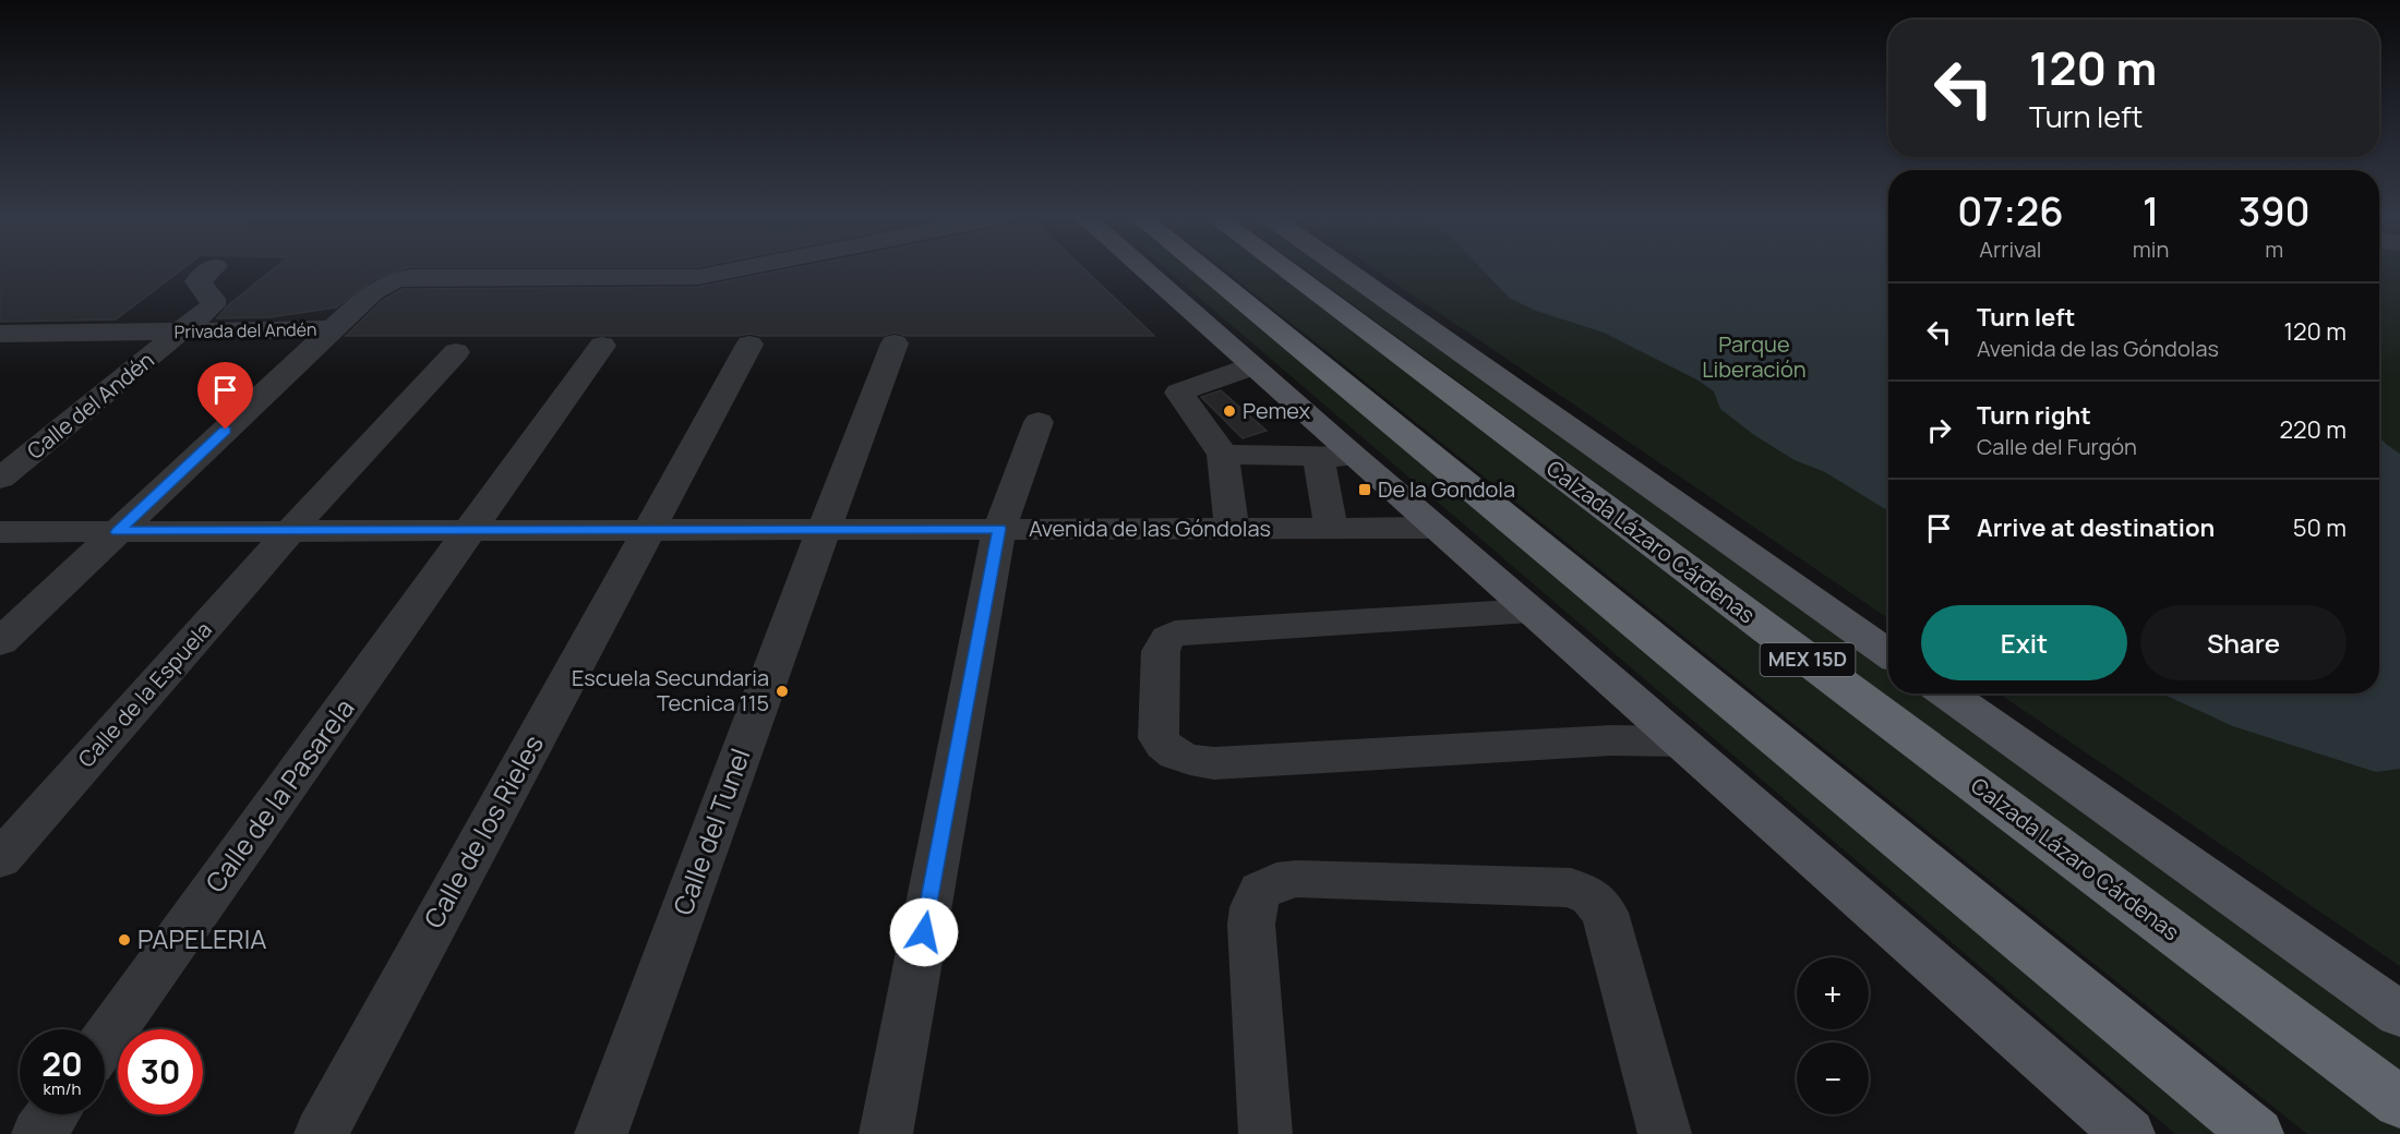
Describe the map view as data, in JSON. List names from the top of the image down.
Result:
{
  "streets": {
    "highway": ["Calzada Lázaro Cárdenas", "MEX 15D"],
    "street": [
      "Privada del Andén",
      "Calle del Andén",
      "Avenida de las Góndolas",
      "Calle de la Espuela",
      "Calle de la Pasarela",
      "Calle de los Rieles",
      "Calle del Tunel"
    ]
  },
  "crossings": [
    ["Privada del Andén", "Calle del Andén"],
    ["Avenida de las Góndolas", "Calle de la Espuela"],
    ["Avenida de las Góndolas", "Calle de la Pasarela"],
    ["Avenida de las Góndolas", "Calle de los Rieles"],
    ["Avenida de las Góndolas", "Calle del Tunel"]
  ],
  "parks": ["Parque Liberación"],
  "places": {
    "other": ["Pemex", "Escuela Secundaria Tecnica 115", "PAPELERIA"],
    "transit": ["De la Gondola"]
  },
  "page": {
    "turn": ["120 m", "Turn left"],
    "eta": [
      "07:26",
      "Arrival",
      "1",
      "min",
      "390",
      "m"
    ],
    "list": [
      {
        "name": "Turn left",
        "note": "Avenida de las Góndolas",
        "value": "120 m"
      },
      {
        "name": "Turn right",
        "note": "Calle del Furgón",
        "value": "220 m"
      },
      {
        "name": "Arrive at destination",
        "value": "50 m"
      }
    ],
    "buttons": ["Exit", "Share"],
    "map_buttons": ["+", "−"],
    "speed": "20 km/h",
    "limit": "30"
  }
}
